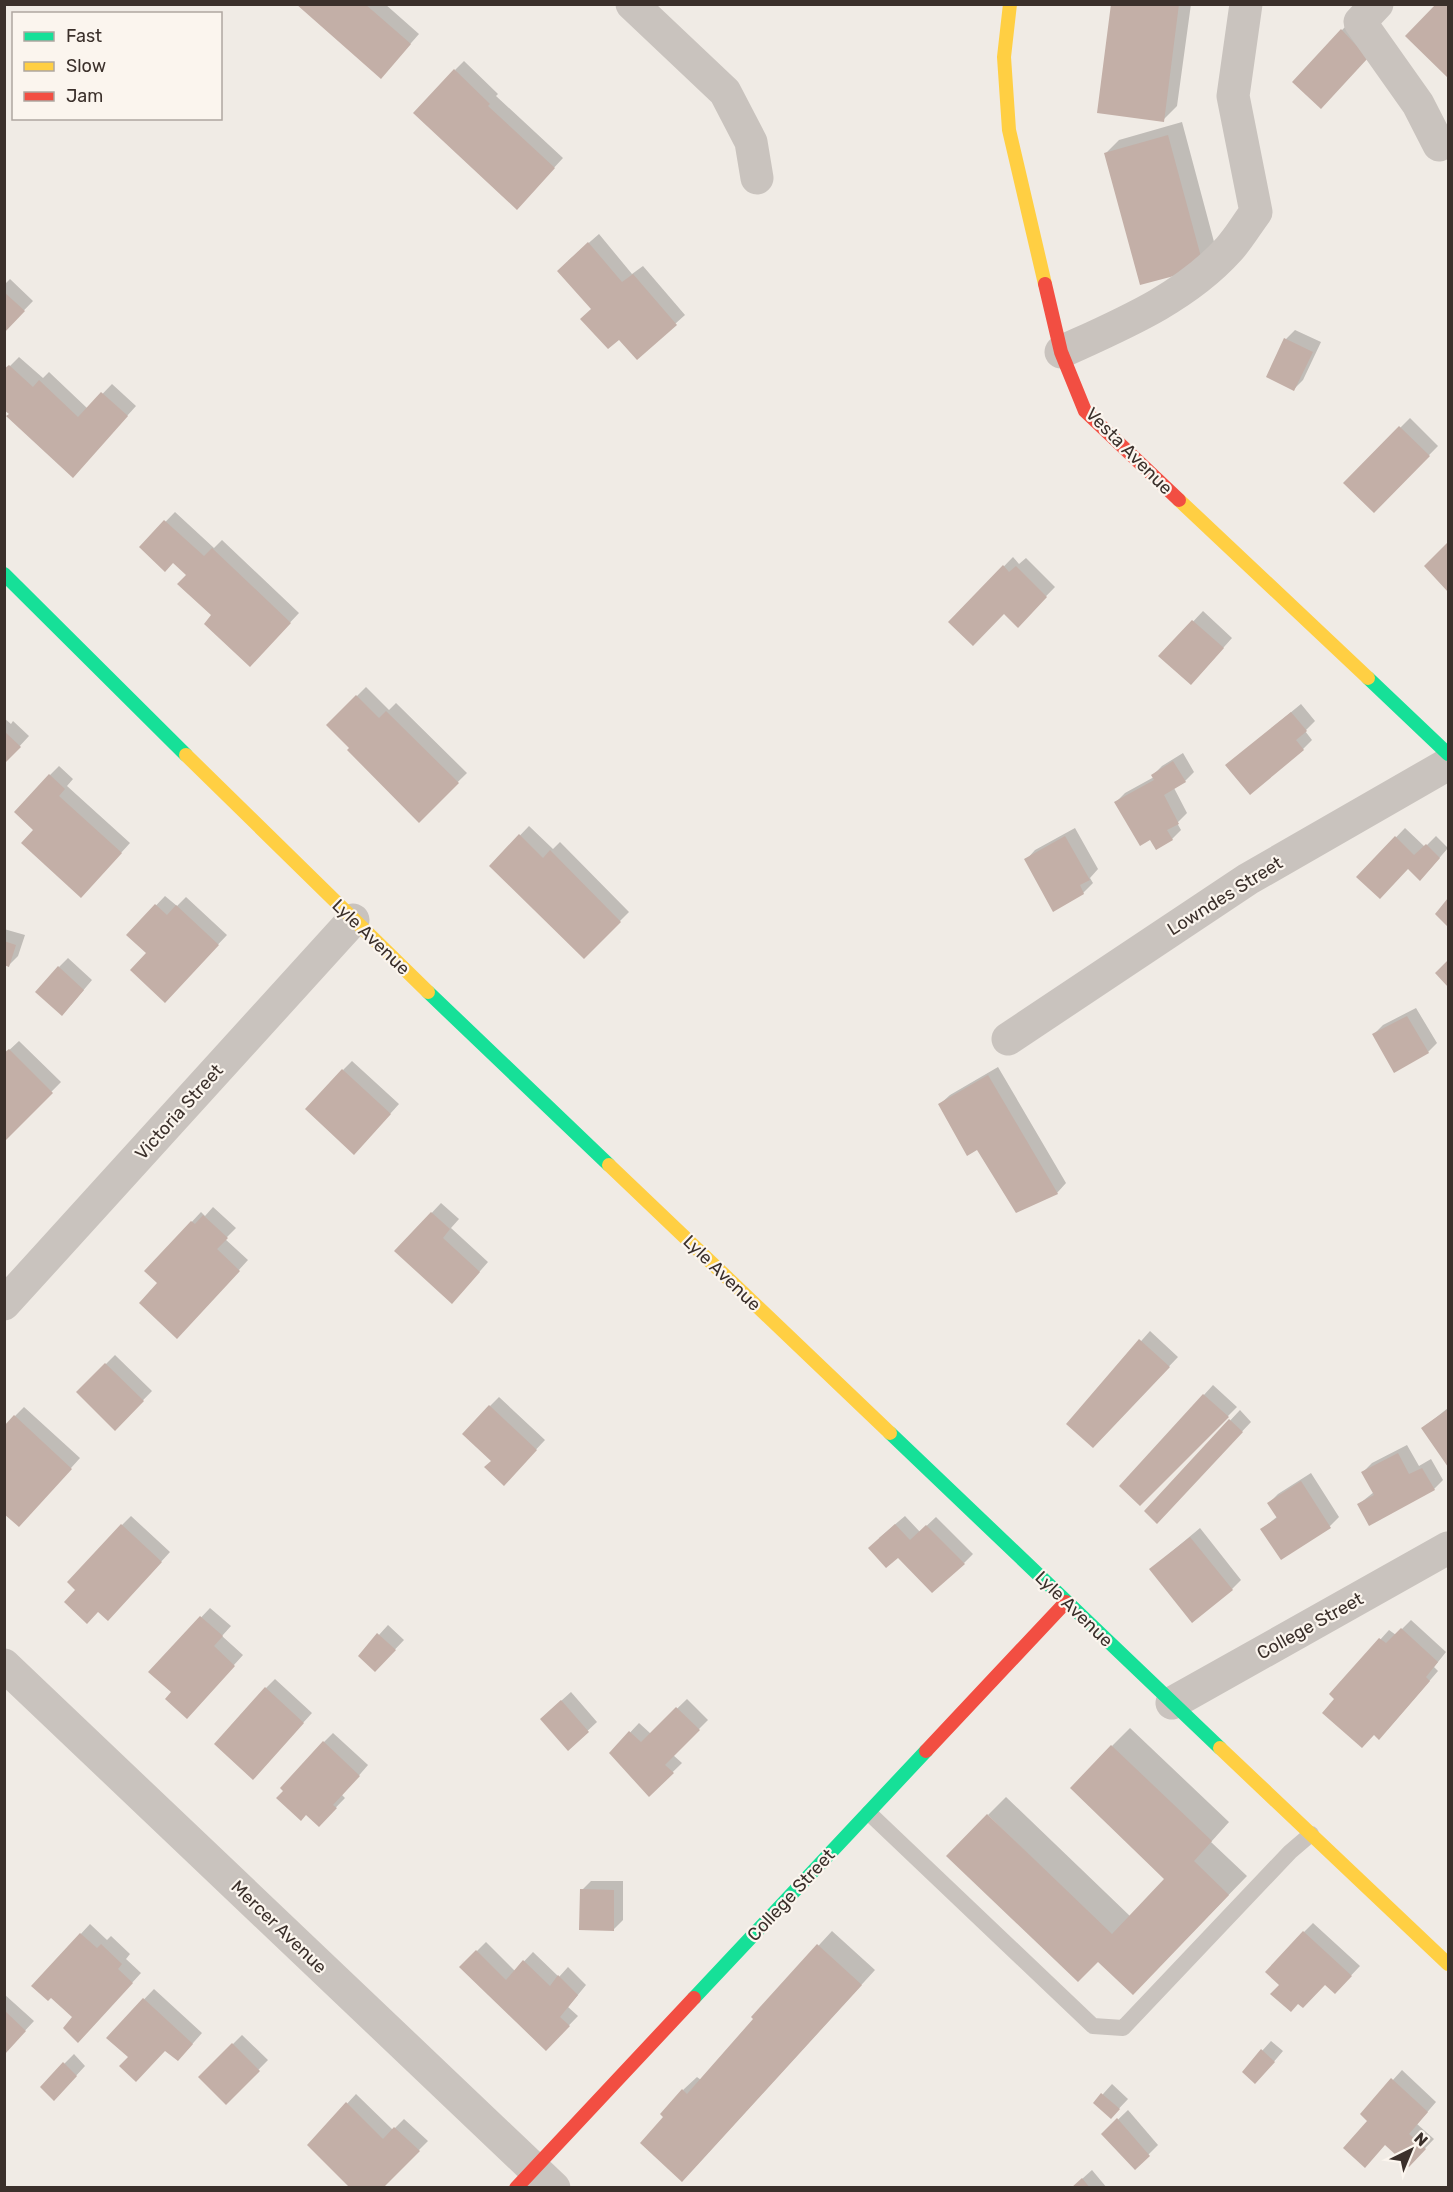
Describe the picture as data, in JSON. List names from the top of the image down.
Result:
{
  "streets": {
    "street": [
      "Vesta Avenue",
      "Lowndes Street",
      "Lyle Avenue",
      "Victoria Street",
      "College Street",
      "Mercer Avenue"
    ]
  },
  "crossings": [
    ["Lyle Avenue", "Victoria Street"],
    ["Lyle Avenue", "College Street"],
    ["College Street", "Mercer Avenue"]
  ],
  "legend": ["Fast", "Slow", "Jam"],
  "north": "top right"
}
